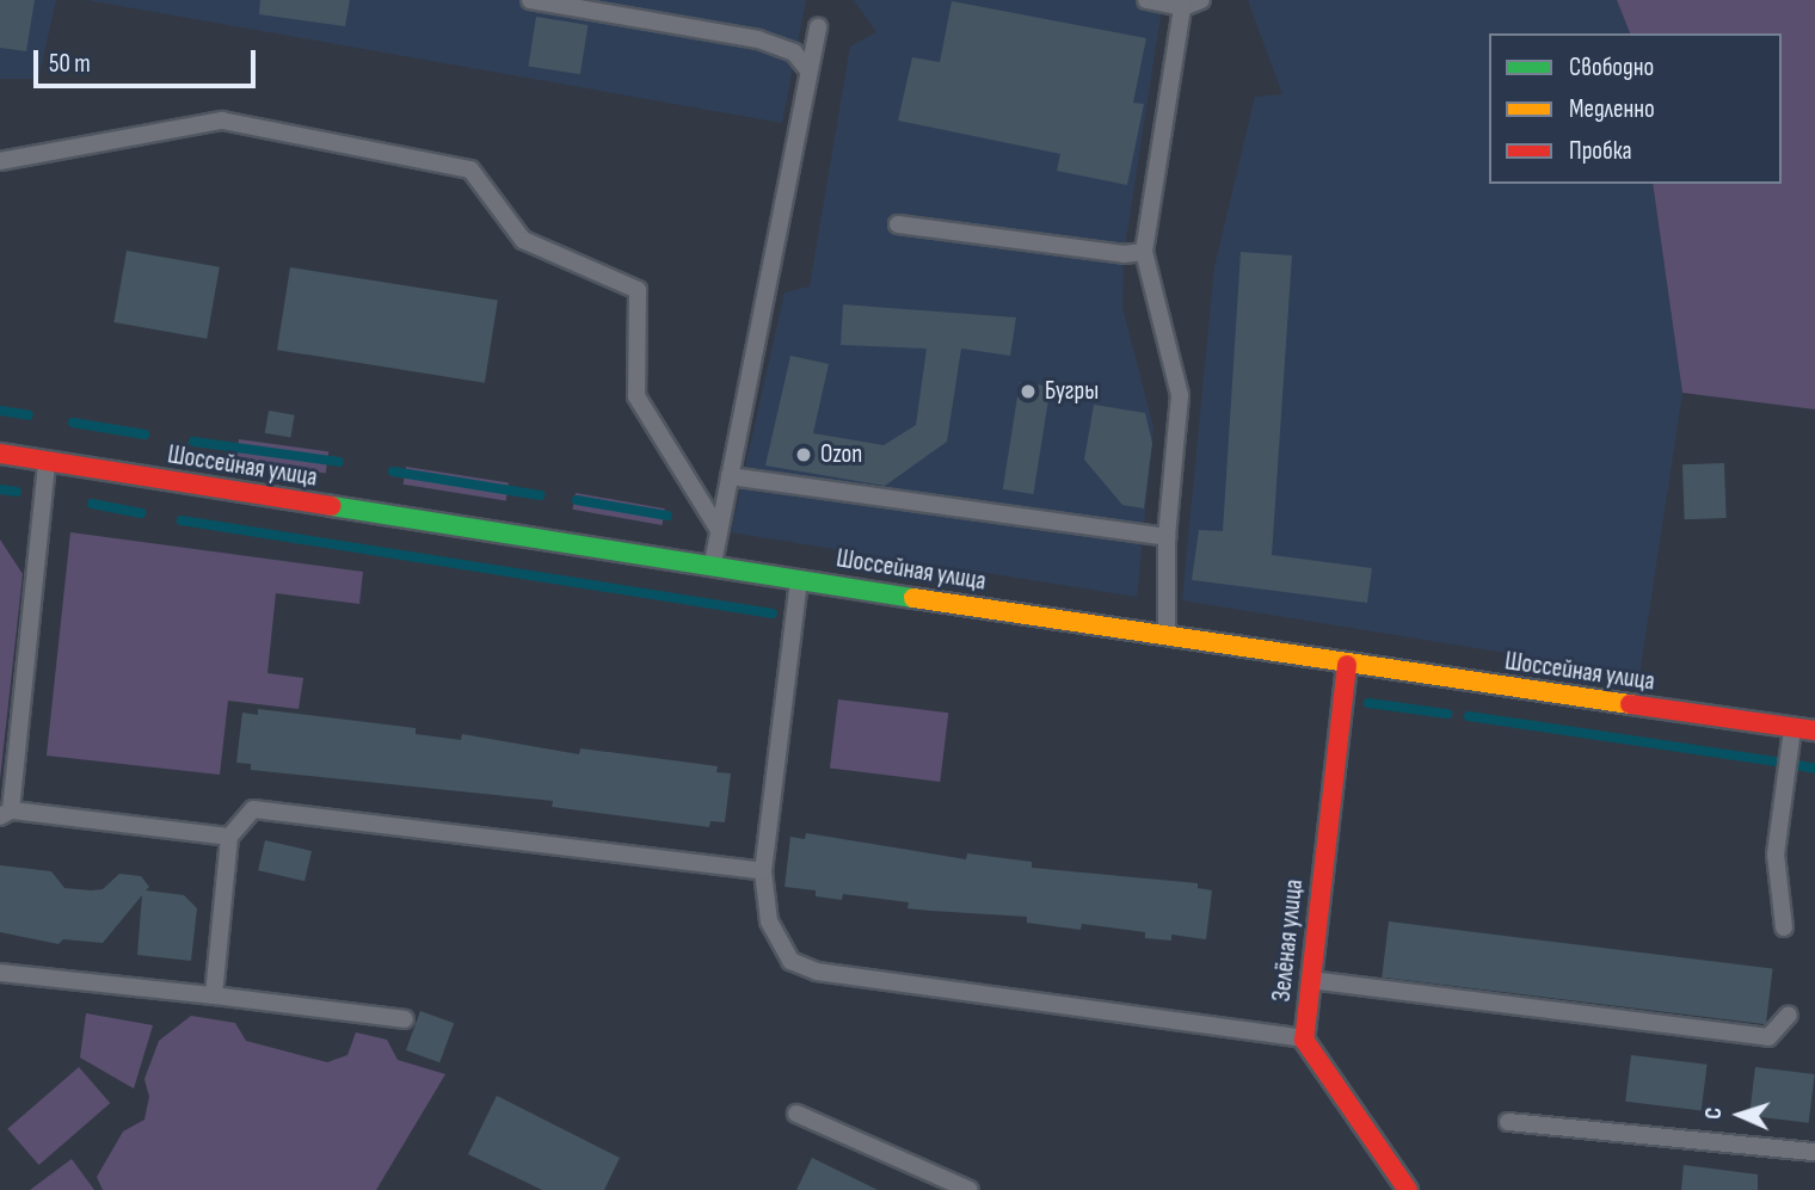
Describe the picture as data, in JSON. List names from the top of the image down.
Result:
{
  "streets": {
    "main road": ["Шоссейная улица", "Зелёная улица"]
  },
  "crossings": [
    ["Шоссейная улица", "Зелёная улица"]
  ],
  "places": ["Бугры", "Ozon"],
  "legend": ["Свободно", "Медленно", "Пробка"],
  "scale_bar": "50 m",
  "north": "left"
}
